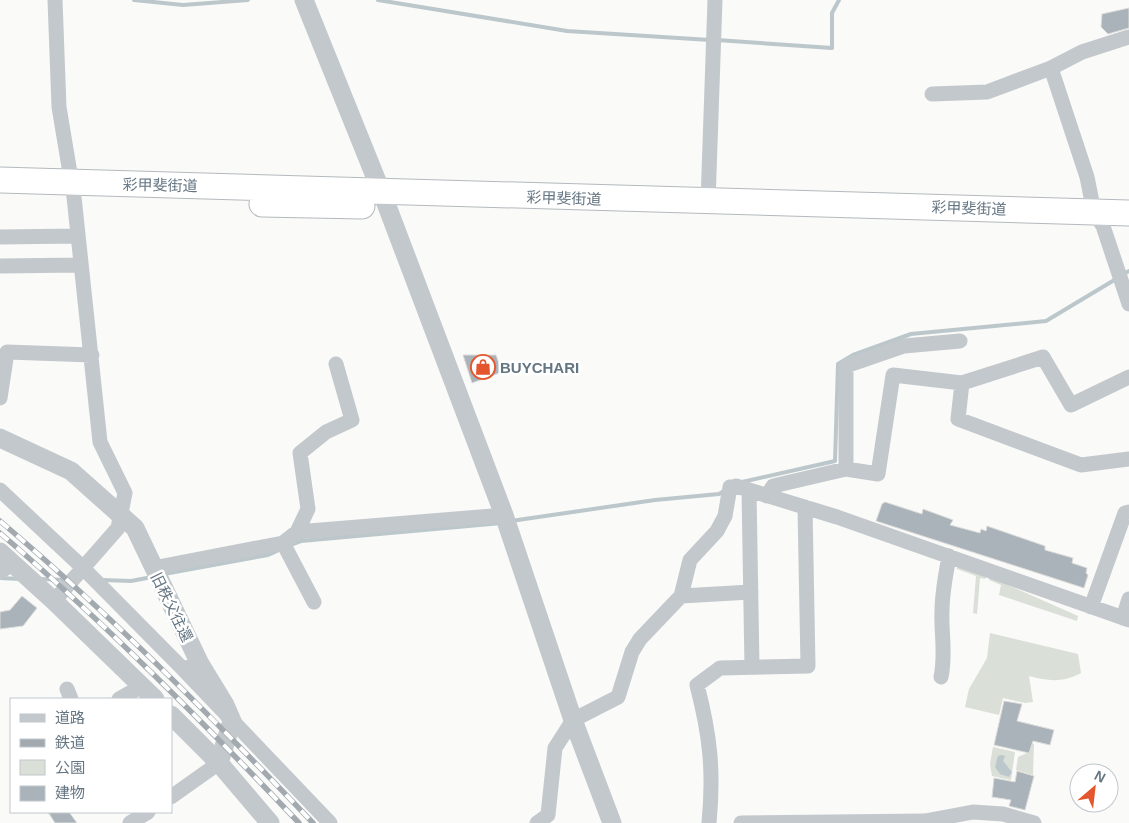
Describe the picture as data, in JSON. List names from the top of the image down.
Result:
{
  "streets": {
    "highway": ["彩甲斐街道"],
    "street": ["旧秩父往還"]
  },
  "places": {
    "shop": ["BUYCHARI"]
  },
  "legend": [
    "道路",
    "鉄道",
    "公園",
    "建物"
  ],
  "north": "top right"
}
